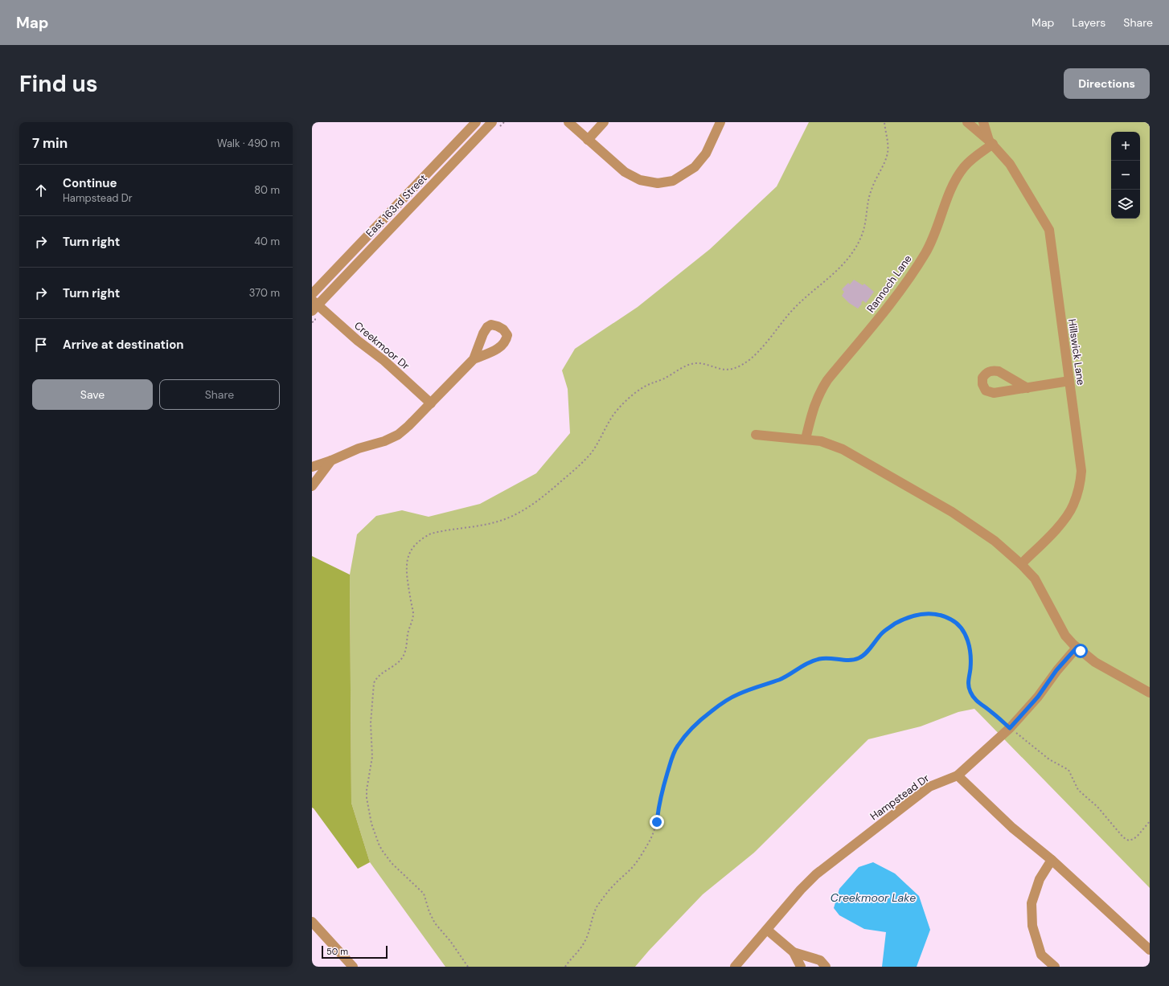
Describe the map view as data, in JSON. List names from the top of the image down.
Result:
{
  "streets": {
    "street": [
      "East 163rd Street",
      "Rannoch Lane",
      "Creekmoor Dr",
      "Hillswick Lane",
      "Hampstead Dr"
    ]
  },
  "crossings": [
    ["East 163rd Street", "Creekmoor Dr"],
    ["Rannoch Lane", "Hillswick Lane"]
  ],
  "water": ["Creekmoor Lake"],
  "scale_bar": "50 m",
  "page": {
    "header": "Map",
    "nav": ["Map", "Layers", "Share"],
    "buttons": [
      "Directions",
      ["Save", "Share"]
    ],
    "title": "Find us",
    "heading": ["7 min", "Walk · 490 m"],
    "map_buttons": ["+", "−"],
    "list": [
      ["Continue", "Hampstead Dr", "80 m"],
      ["Turn right", "40 m"],
      ["Turn right", "370 m"],
      "Arrive at destination"
    ],
    "scale": "50 m"
  }
}
